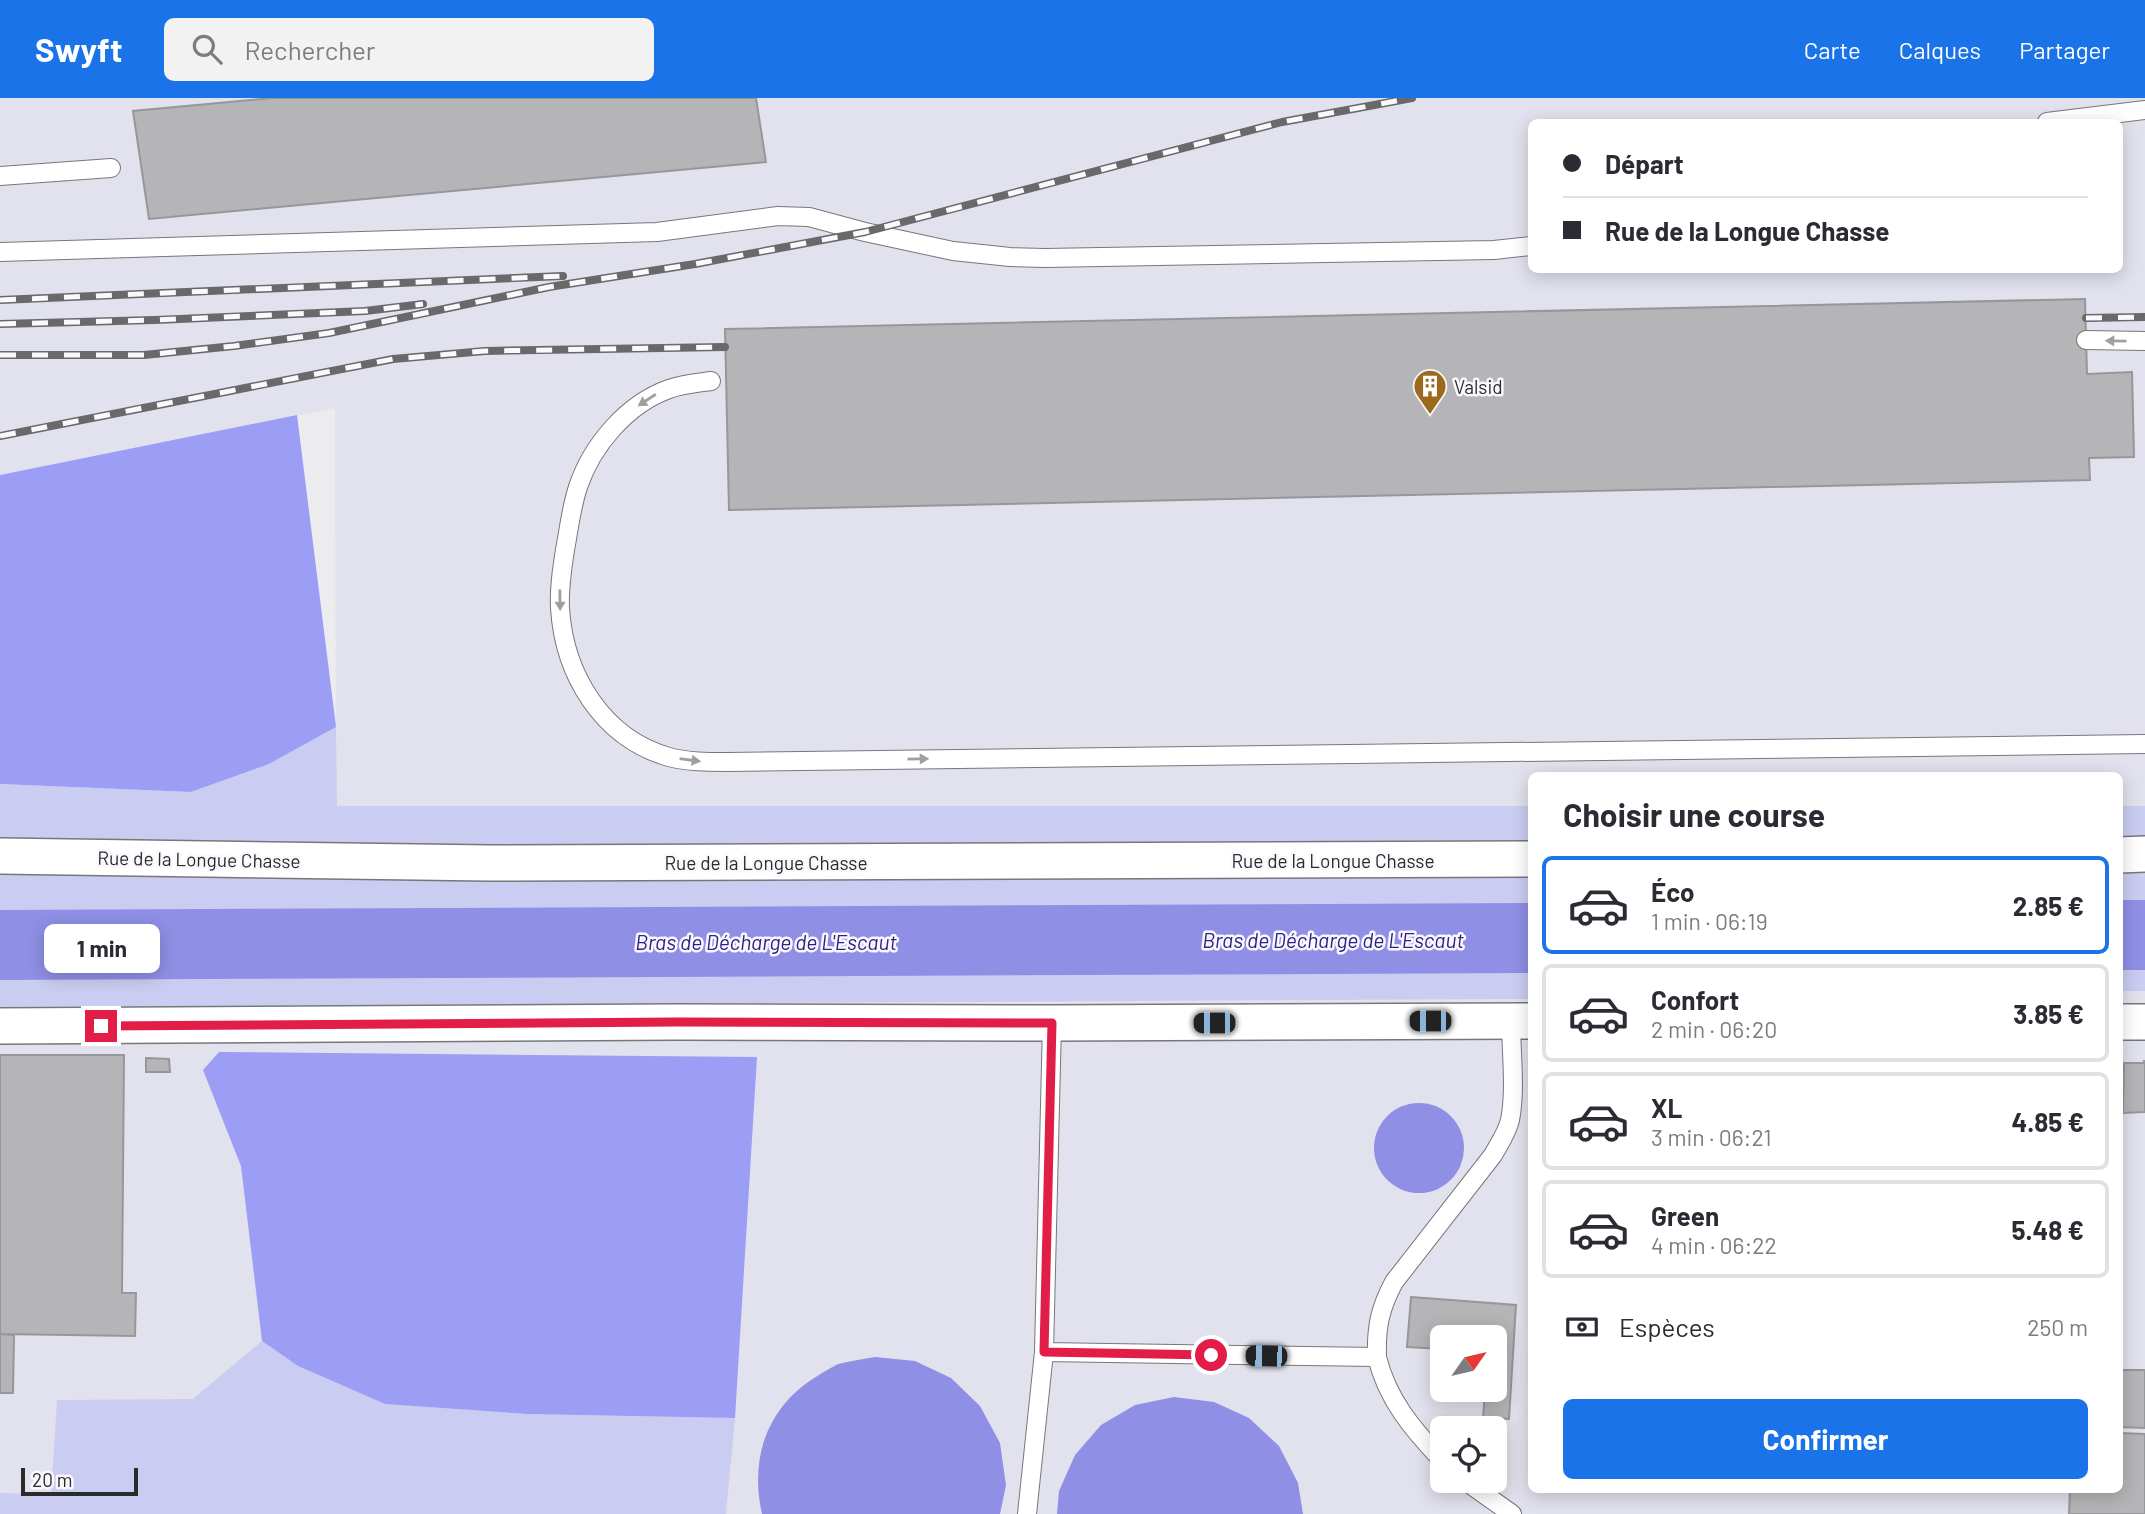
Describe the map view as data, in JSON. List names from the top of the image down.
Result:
{
  "streets": {
    "street": ["Rue de la Longue Chasse"]
  },
  "water": ["Bras de Décharge de L'Escaut"],
  "places": {
    "building": ["Valsid"]
  },
  "scale_bar": "20 m",
  "north": "top right",
  "page": {
    "header": "Swyft",
    "search": "Rechercher",
    "nav": ["Carte", "Calques", "Partager"],
    "banner": ["Départ", "Rue de la Longue Chasse"],
    "heading": "Choisir une course",
    "list": [
      {
        "name": "Éco",
        "note": "1 min · 06:19",
        "value": "2.85 €"
      },
      {
        "name": "Confort",
        "note": "2 min · 06:20",
        "value": "3.85 €"
      },
      {
        "name": "XL",
        "note": "3 min · 06:21",
        "value": "4.85 €"
      },
      {
        "name": "Green",
        "note": "4 min · 06:22",
        "value": "5.48 €"
      }
    ],
    "bubble": "1 min",
    "pay": ["Espèces", "250 m"],
    "buttons": "Confirmer",
    "scale": "20 m"
  }
}
